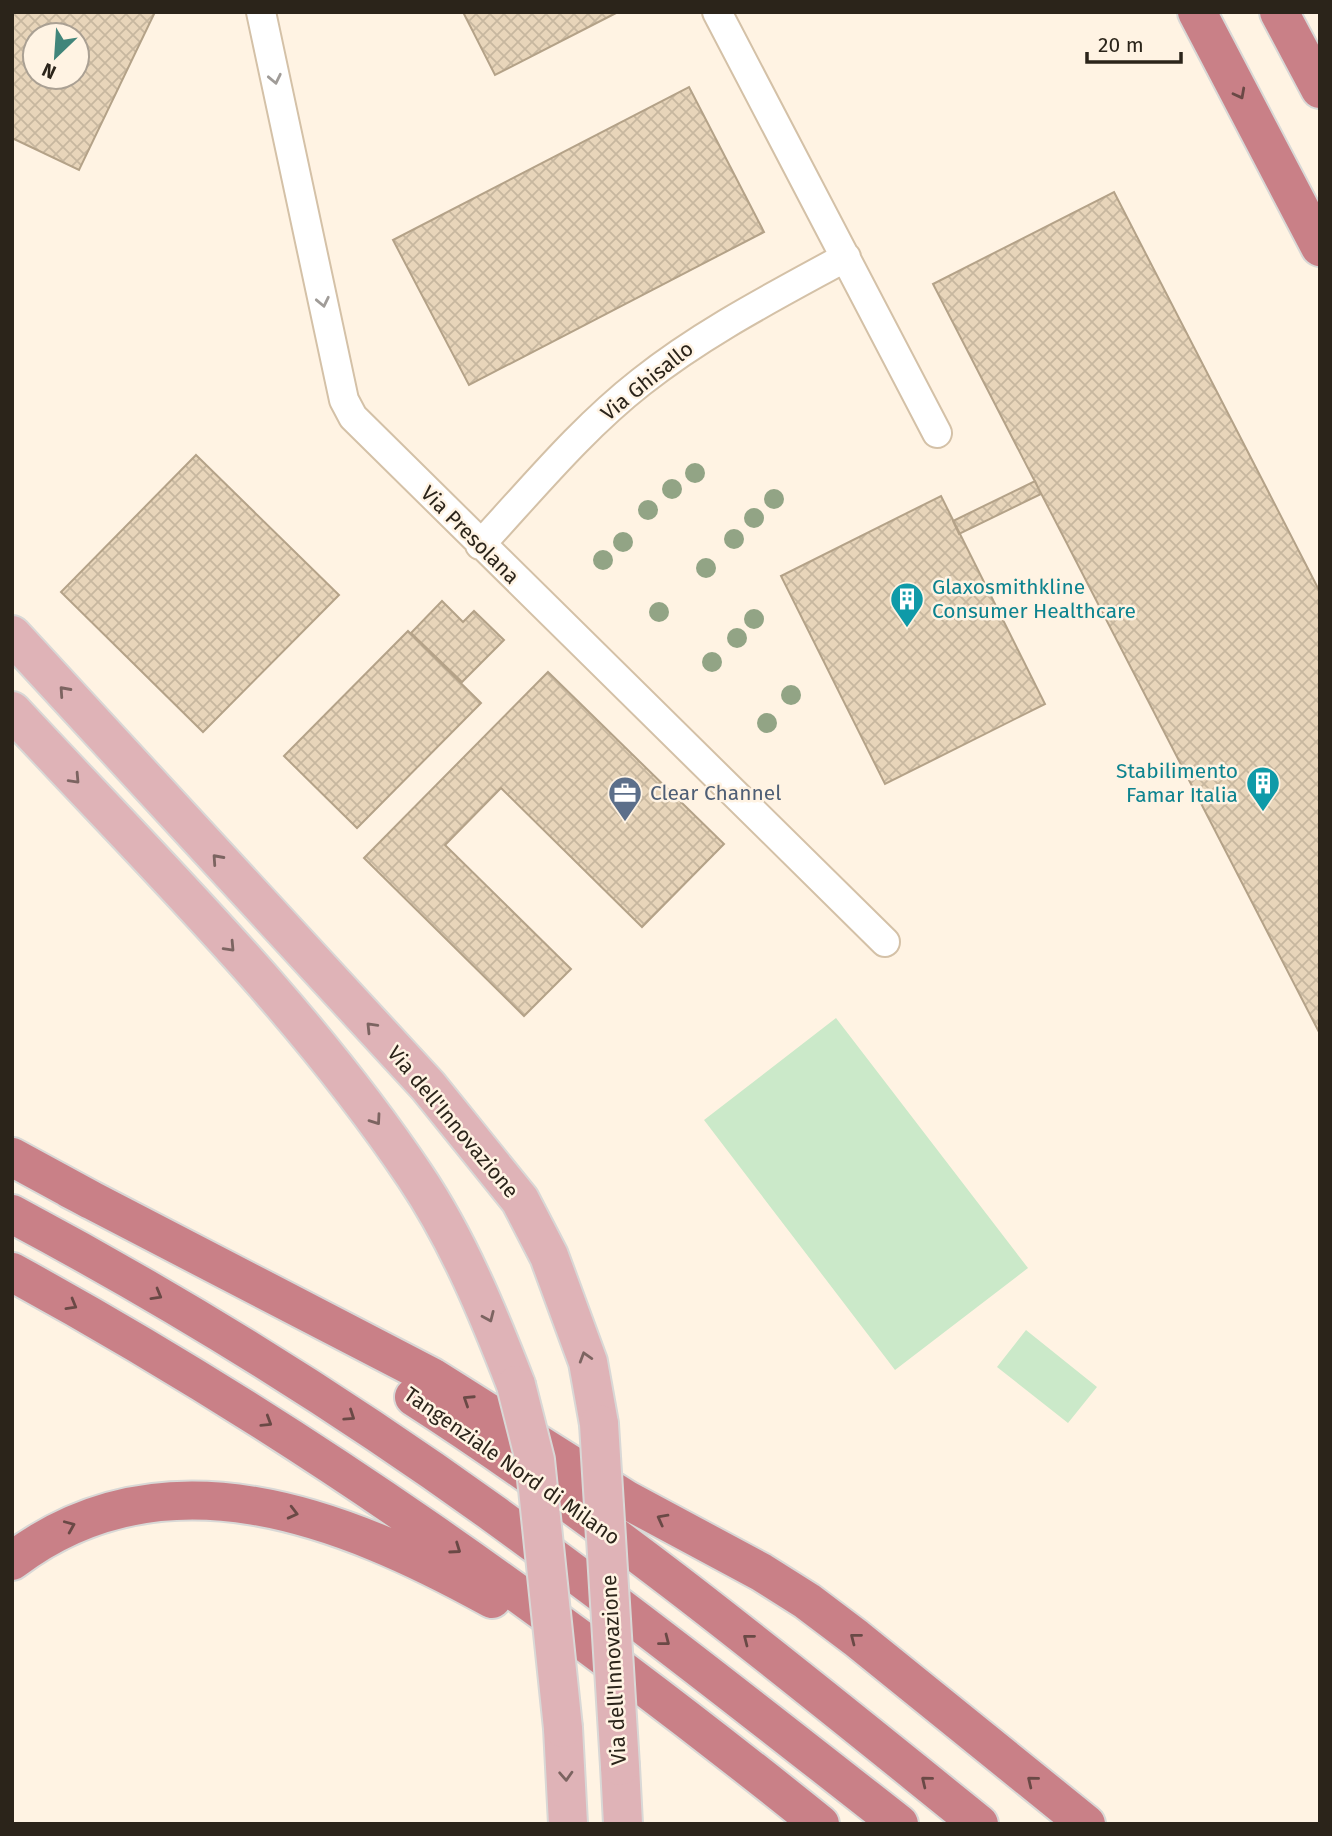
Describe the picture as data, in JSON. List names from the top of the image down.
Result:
{
  "streets": {
    "highway": ["Tangenziale Nord di Milano"],
    "main road": ["Via dell'Innovazione"],
    "street": ["Via Ghisallo", "Via Presolana"]
  },
  "crossings": [
    ["Via Ghisallo", "Via Presolana"]
  ],
  "one_way": ["Via Presolana"],
  "places": {
    "building": ["Glaxosmithkline Consumer Healthcare", "Stabilimento Famar Italia"],
    "office": ["Clear Channel"]
  },
  "scale_bar": "20 m",
  "north": "bottom left"
}
